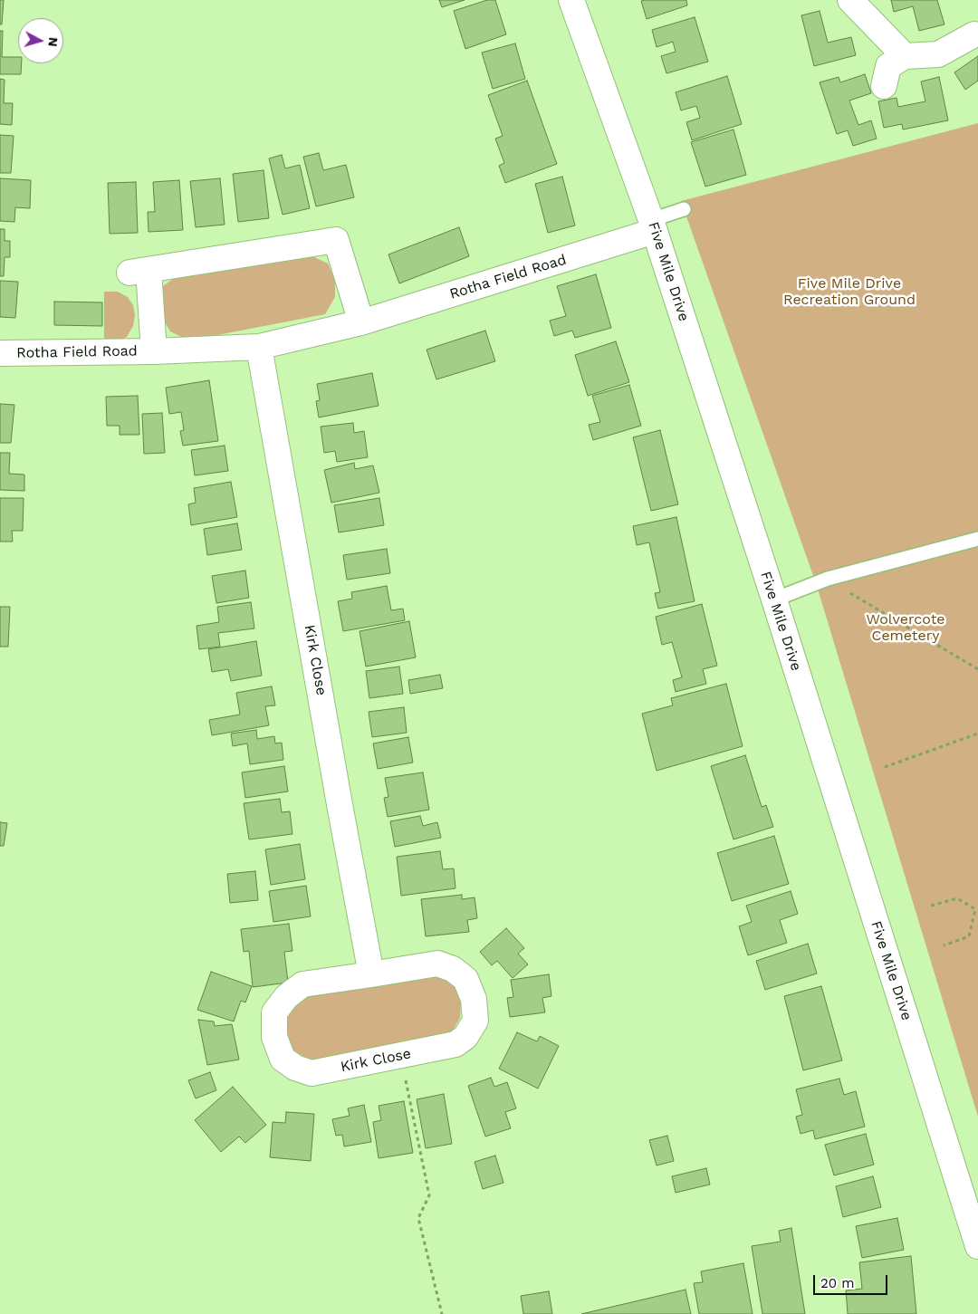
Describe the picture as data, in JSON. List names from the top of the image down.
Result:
{
  "streets": {
    "street": ["Five Mile Drive", "Rotha Field Road", "Kirk Close"]
  },
  "crossings": [
    ["Five Mile Drive", "Rotha Field Road"],
    ["Rotha Field Road", "Kirk Close"]
  ],
  "parks": ["Five Mile Drive Recreation Ground", "Wolvercote Cemetery"],
  "scale_bar": "20 m",
  "north": "right"
}
